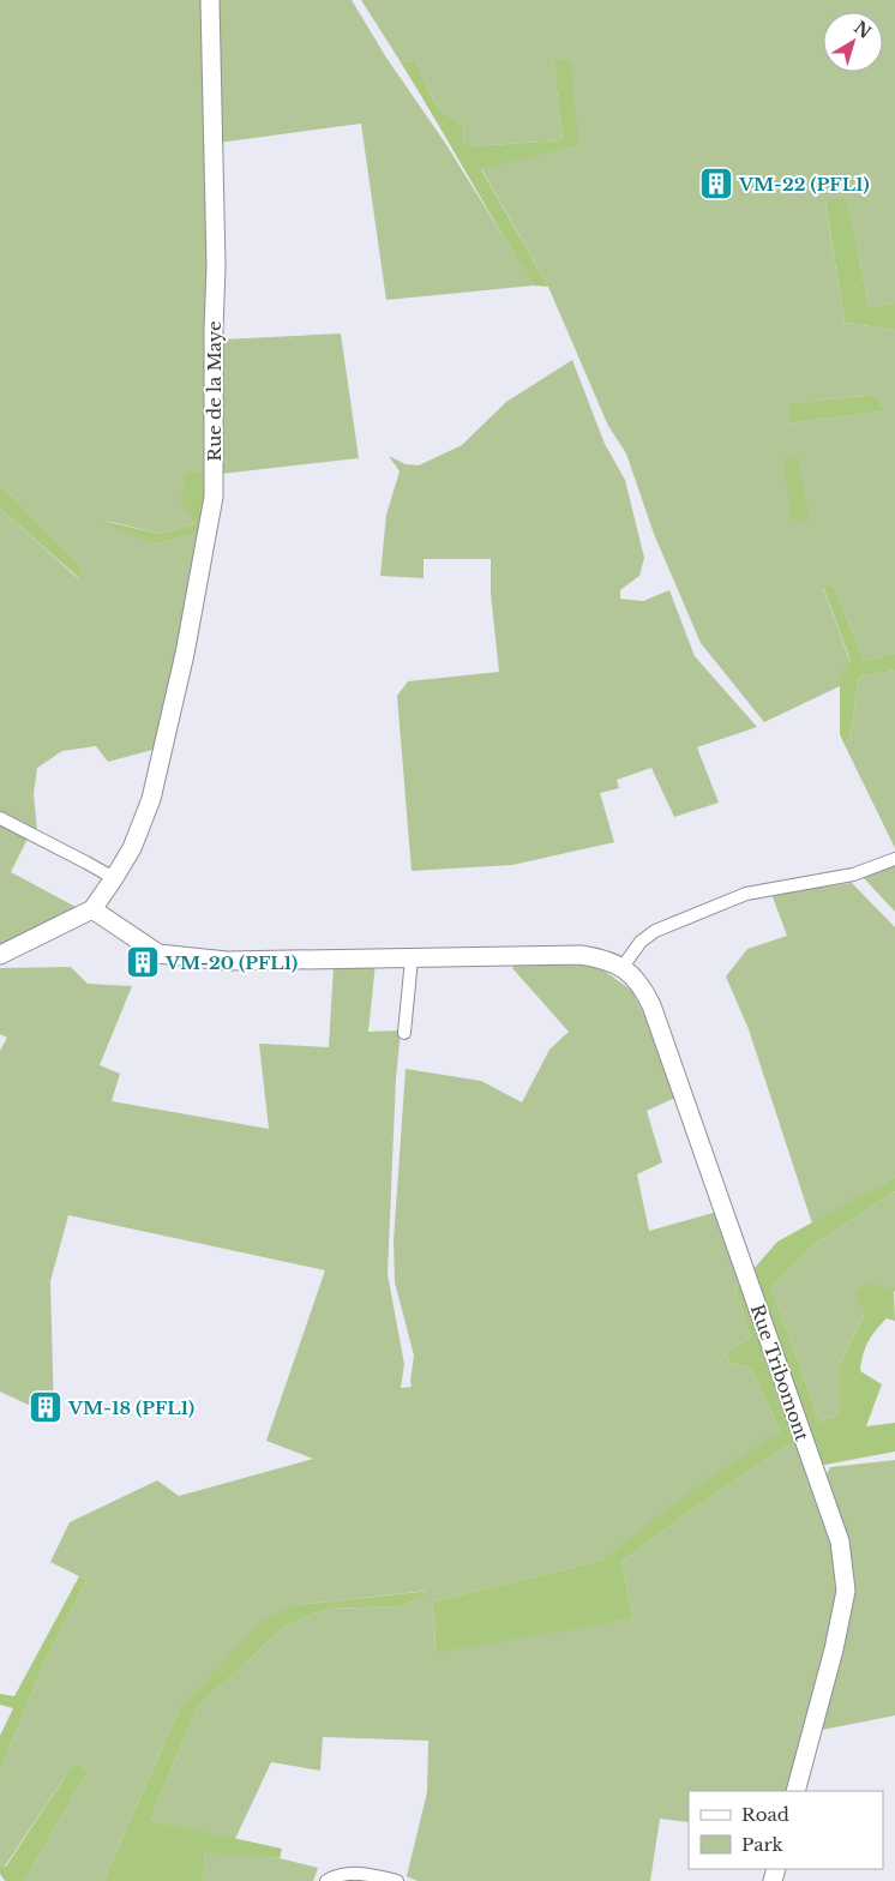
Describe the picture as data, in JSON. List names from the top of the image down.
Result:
{
  "streets": {
    "street": ["Rue de la Maye", "Rue Tribomont"]
  },
  "places": {
    "building": ["VM-22 (PFL1)", "VM-20 (PFL1)", "VM-18 (PFL1)"]
  },
  "legend": ["Road", "Park"],
  "north": "top right"
}
